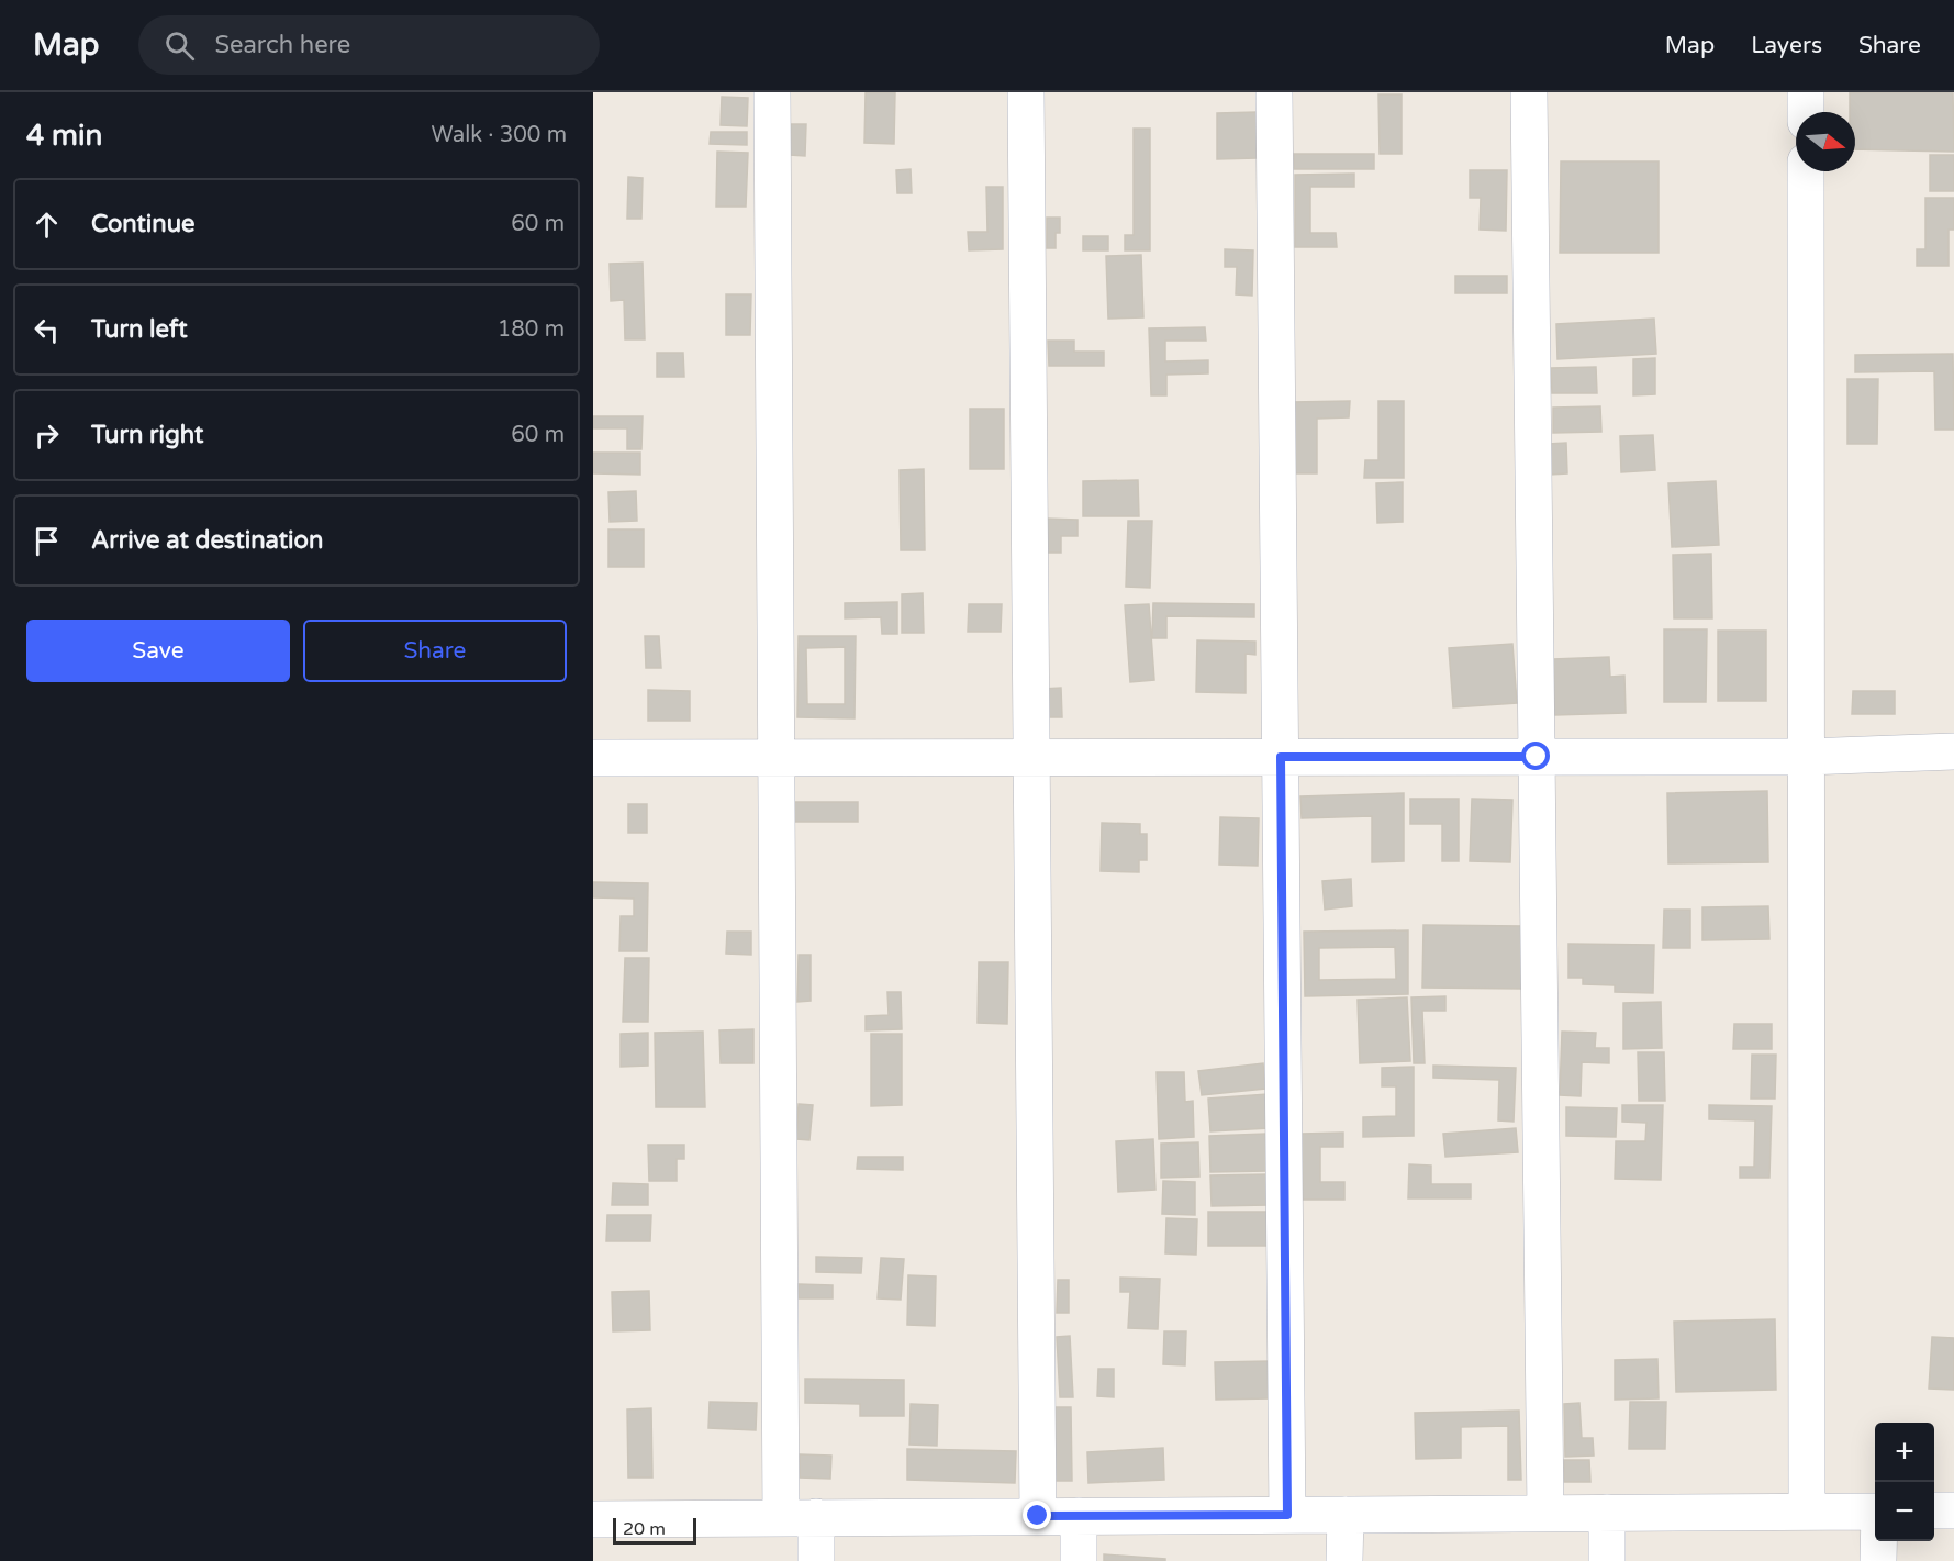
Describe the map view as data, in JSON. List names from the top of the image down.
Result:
{
  "scale_bar": "20 m",
  "north": "right",
  "page": {
    "header": "Map",
    "search": "Search here",
    "nav": ["Map", "Layers", "Share"],
    "heading": ["4 min", "Walk · 300 m"],
    "list": [
      ["Continue", "60 m"],
      ["Turn left", "180 m"],
      ["Turn right", "60 m"],
      "Arrive at destination"
    ],
    "buttons": ["Save", "Share"],
    "map_buttons": ["+", "−"],
    "scale": "20 m"
  }
}
